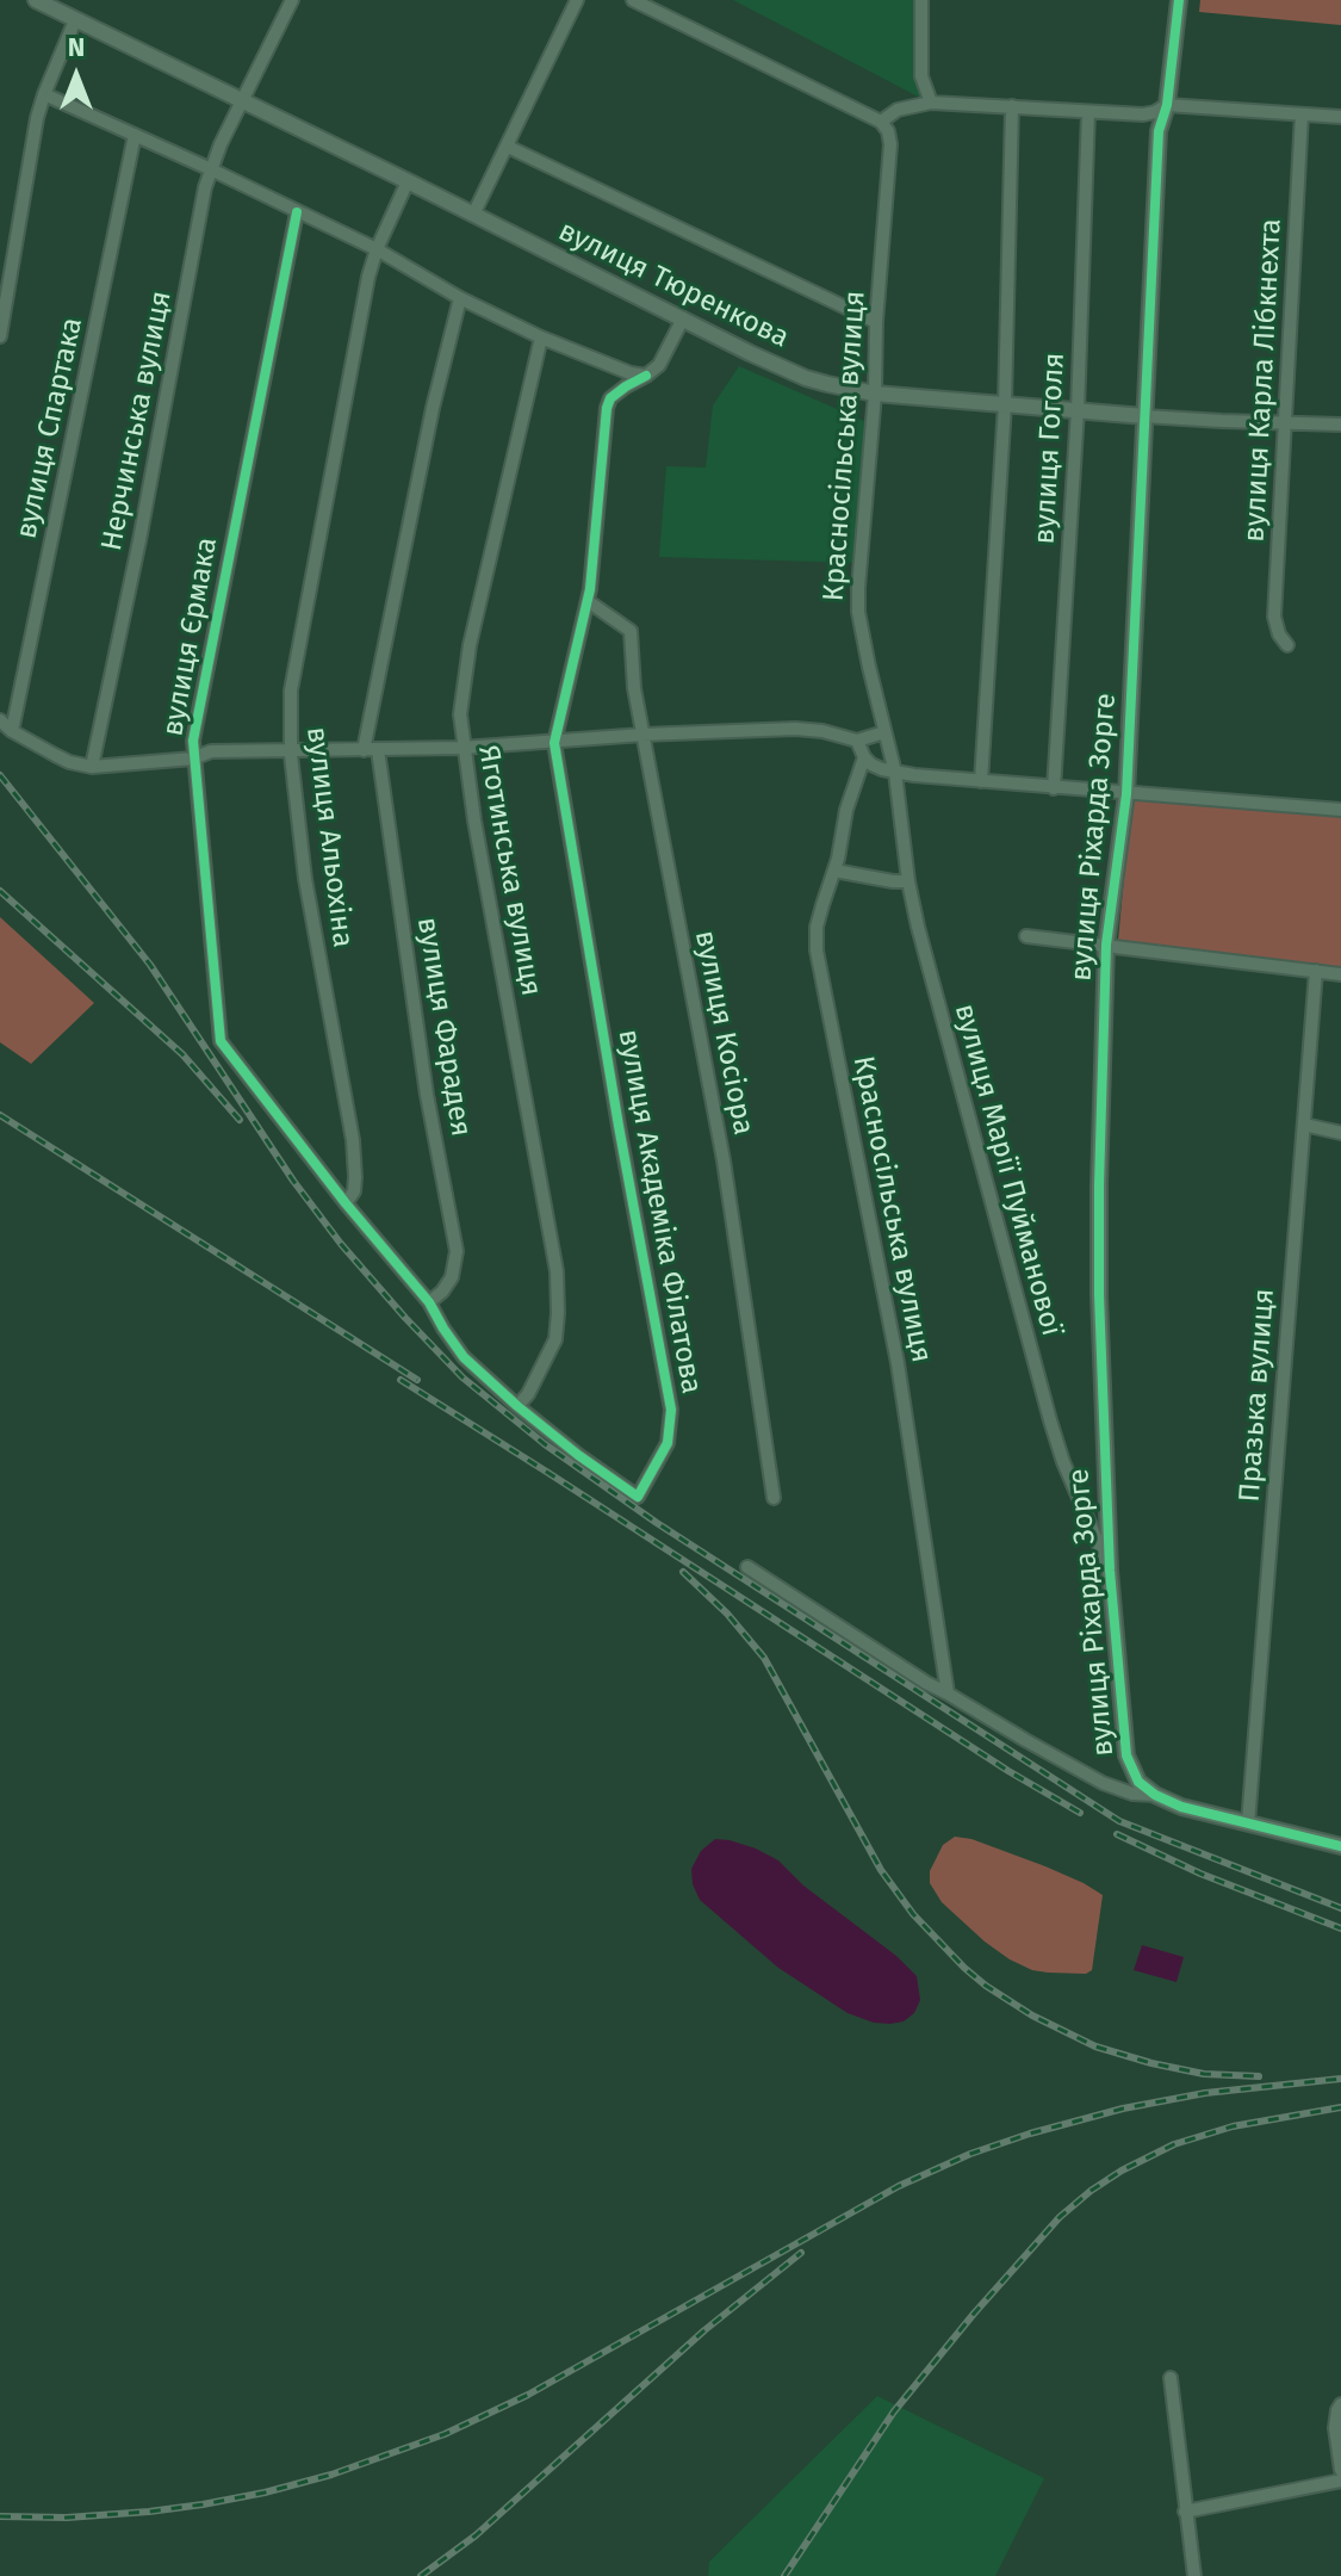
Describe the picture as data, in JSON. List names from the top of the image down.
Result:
{
  "streets": {
    "street": [
      "вулиця Тюренкова",
      "вулиця Карла Лібкнехта",
      "Нерчинська вулиця",
      "вулиця Спартака",
      "Красносільська вулиця",
      "вулиця Гоголя",
      "вулиця Єрмака",
      "вулиця Альохіна",
      "вулиця Ріхарда Зорге",
      "Яготинська вулиця",
      "вулиця Фарадея",
      "вулиця Косіора",
      "вулиця Марії Пуйманової",
      "вулиця Академіка Філатова",
      "Празька вулиця"
    ]
  },
  "crossings": [
    ["вулиця Тюренкова", "вулиця Карла Лібкнехта"],
    ["вулиця Тюренкова", "Нерчинська вулиця"],
    ["вулиця Тюренкова", "Красносільська вулиця"],
    ["вулиця Тюренкова", "вулиця Гоголя"],
    ["вулиця Тюренкова", "вулиця Альохіна"],
    ["вулиця Тюренкова", "вулиця Ріхарда Зорге"],
    ["Красносільська вулиця", "вулиця Марії Пуйманової"],
    ["вулиця Єрмака", "вулиця Альохіна"],
    ["вулиця Єрмака", "вулиця Академіка Філатова"],
    ["вулиця Альохіна", "вулиця Академіка Філатова"],
    ["вулиця Ріхарда Зорге", "вулиця Марії Пуйманової"],
    ["Яготинська вулиця", "вулиця Академіка Філатова"],
    ["вулиця Фарадея", "вулиця Академіка Філатова"]
  ],
  "north": "top"
}
